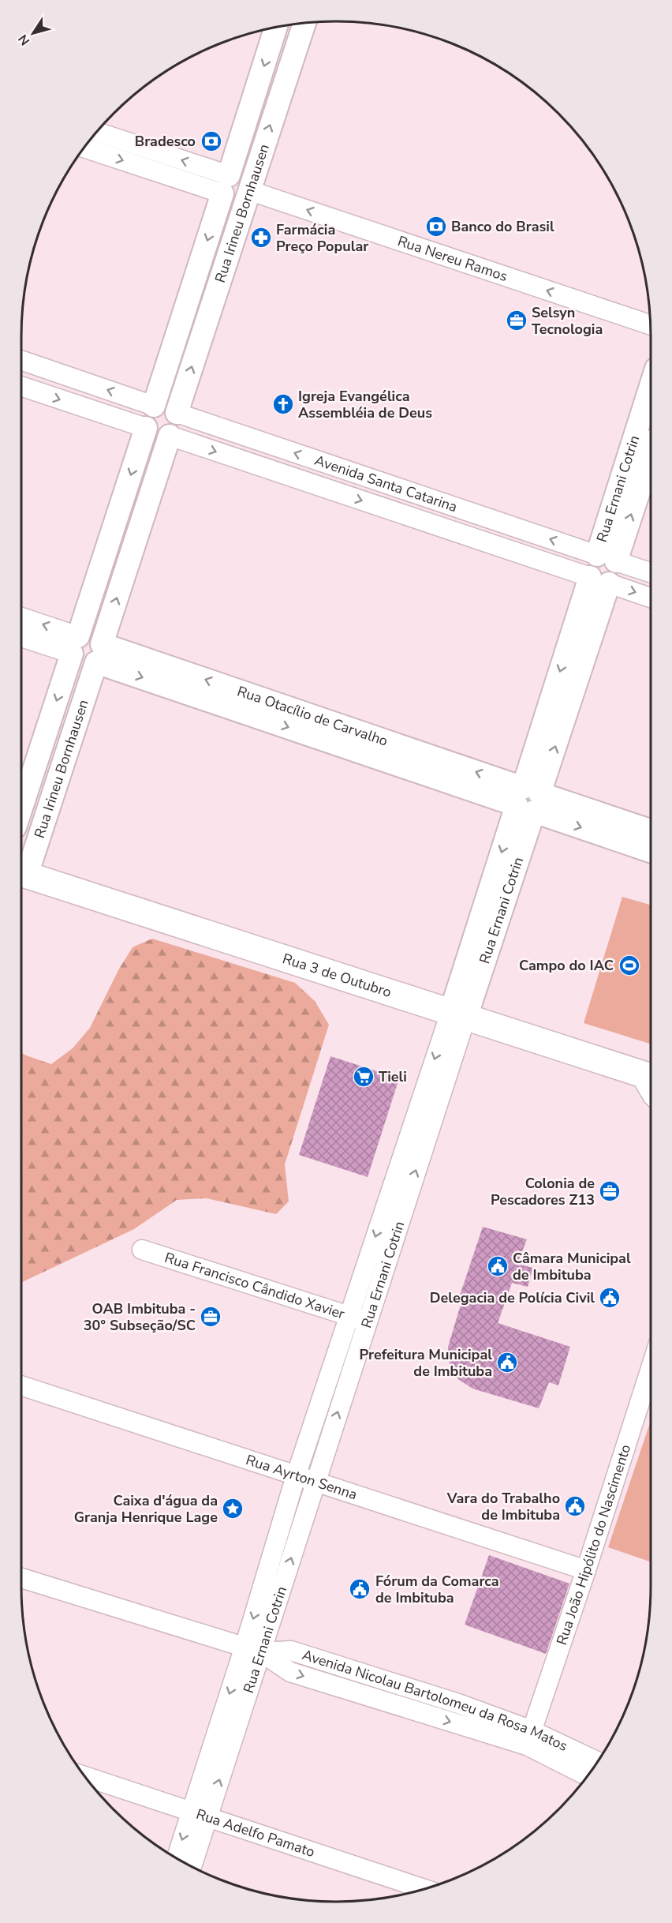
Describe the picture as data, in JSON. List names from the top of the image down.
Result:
{
  "streets": {
    "main road": ["Rua 3 de Outubro"],
    "street": [
      "Rua Irineu Bornhausen",
      "Rua Nereu Ramos",
      "Avenida Santa Catarina",
      "Rua Ernani Cotrin",
      "Rua Otacílio de Carvalho",
      "Rua Francisco Cândido Xavier",
      "Rua Ayrton Senna",
      "Rua João Hipólito do Nascimento",
      "Avenida Nicolau Bartolomeu da Rosa Matos",
      "Rua Adelfo Pamato"
    ]
  },
  "crossings": [
    ["Rua Irineu Bornhausen", "Rua Nereu Ramos"],
    ["Rua Irineu Bornhausen", "Avenida Santa Catarina"],
    ["Rua Irineu Bornhausen", "Rua Otacílio de Carvalho"],
    ["Rua Irineu Bornhausen", "Rua 3 de Outubro"],
    ["Avenida Santa Catarina", "Rua Ernani Cotrin"],
    ["Rua Ernani Cotrin", "Rua Otacílio de Carvalho"],
    ["Rua Ernani Cotrin", "Rua 3 de Outubro"],
    ["Rua Ernani Cotrin", "Rua Francisco Cândido Xavier"],
    ["Rua Ernani Cotrin", "Rua Ayrton Senna"],
    ["Rua Ernani Cotrin", "Avenida Nicolau Bartolomeu da Rosa Matos"],
    ["Rua Ernani Cotrin", "Rua Adelfo Pamato"],
    ["Rua Ayrton Senna", "Rua João Hipólito do Nascimento"],
    ["Rua João Hipólito do Nascimento", "Avenida Nicolau Bartolomeu da Rosa Matos"]
  ],
  "one_way": ["Rua Nereu Ramos"],
  "places": {
    "bank": ["Bradesco", "Banco do Brasil"],
    "pharmacy": ["Farmácia Preço Popular"],
    "office": ["Selsyn Tecnologia", "Colonia de Pescadores Z13", "OAB Imbituba - 30° Subseção/SC"],
    "church": ["Igreja Evangélica Assembléia de Deus"],
    "sports": ["Campo do IAC"],
    "supermarket": ["Tieli"],
    "public building": [
      "Câmara Municipal de Imbituba",
      "Delegacia de Polícia Civil",
      "Prefeitura Municipal de Imbituba",
      "Vara do Trabalho de Imbituba",
      "Fórum da Comarca de Imbituba"
    ],
    "place": ["Caixa d'água da Granja Henrique Lage"]
  },
  "north": "bottom left"
}
